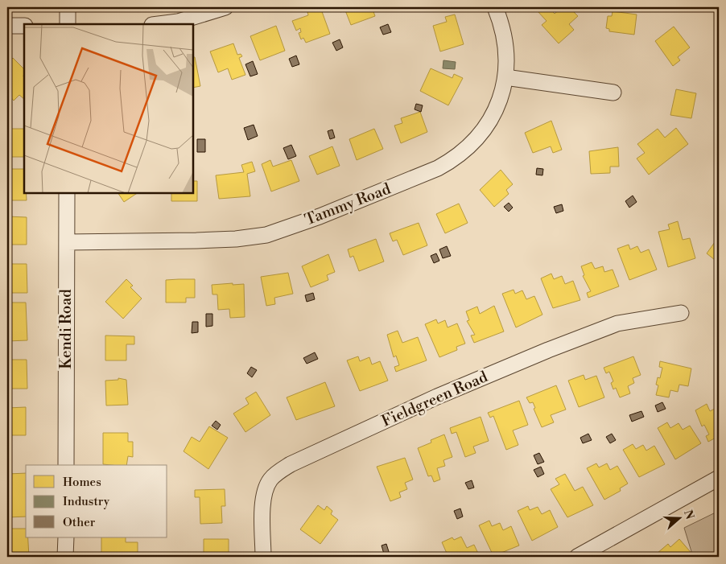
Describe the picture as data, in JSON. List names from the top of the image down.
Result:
{
  "streets": {
    "street": ["Tammy Road", "Kendi Road", "Fieldgreen Road"]
  },
  "crossings": [
    ["Tammy Road", "Kendi Road"]
  ],
  "legend": ["Homes", "Industry", "Other"],
  "north": "right"
}
